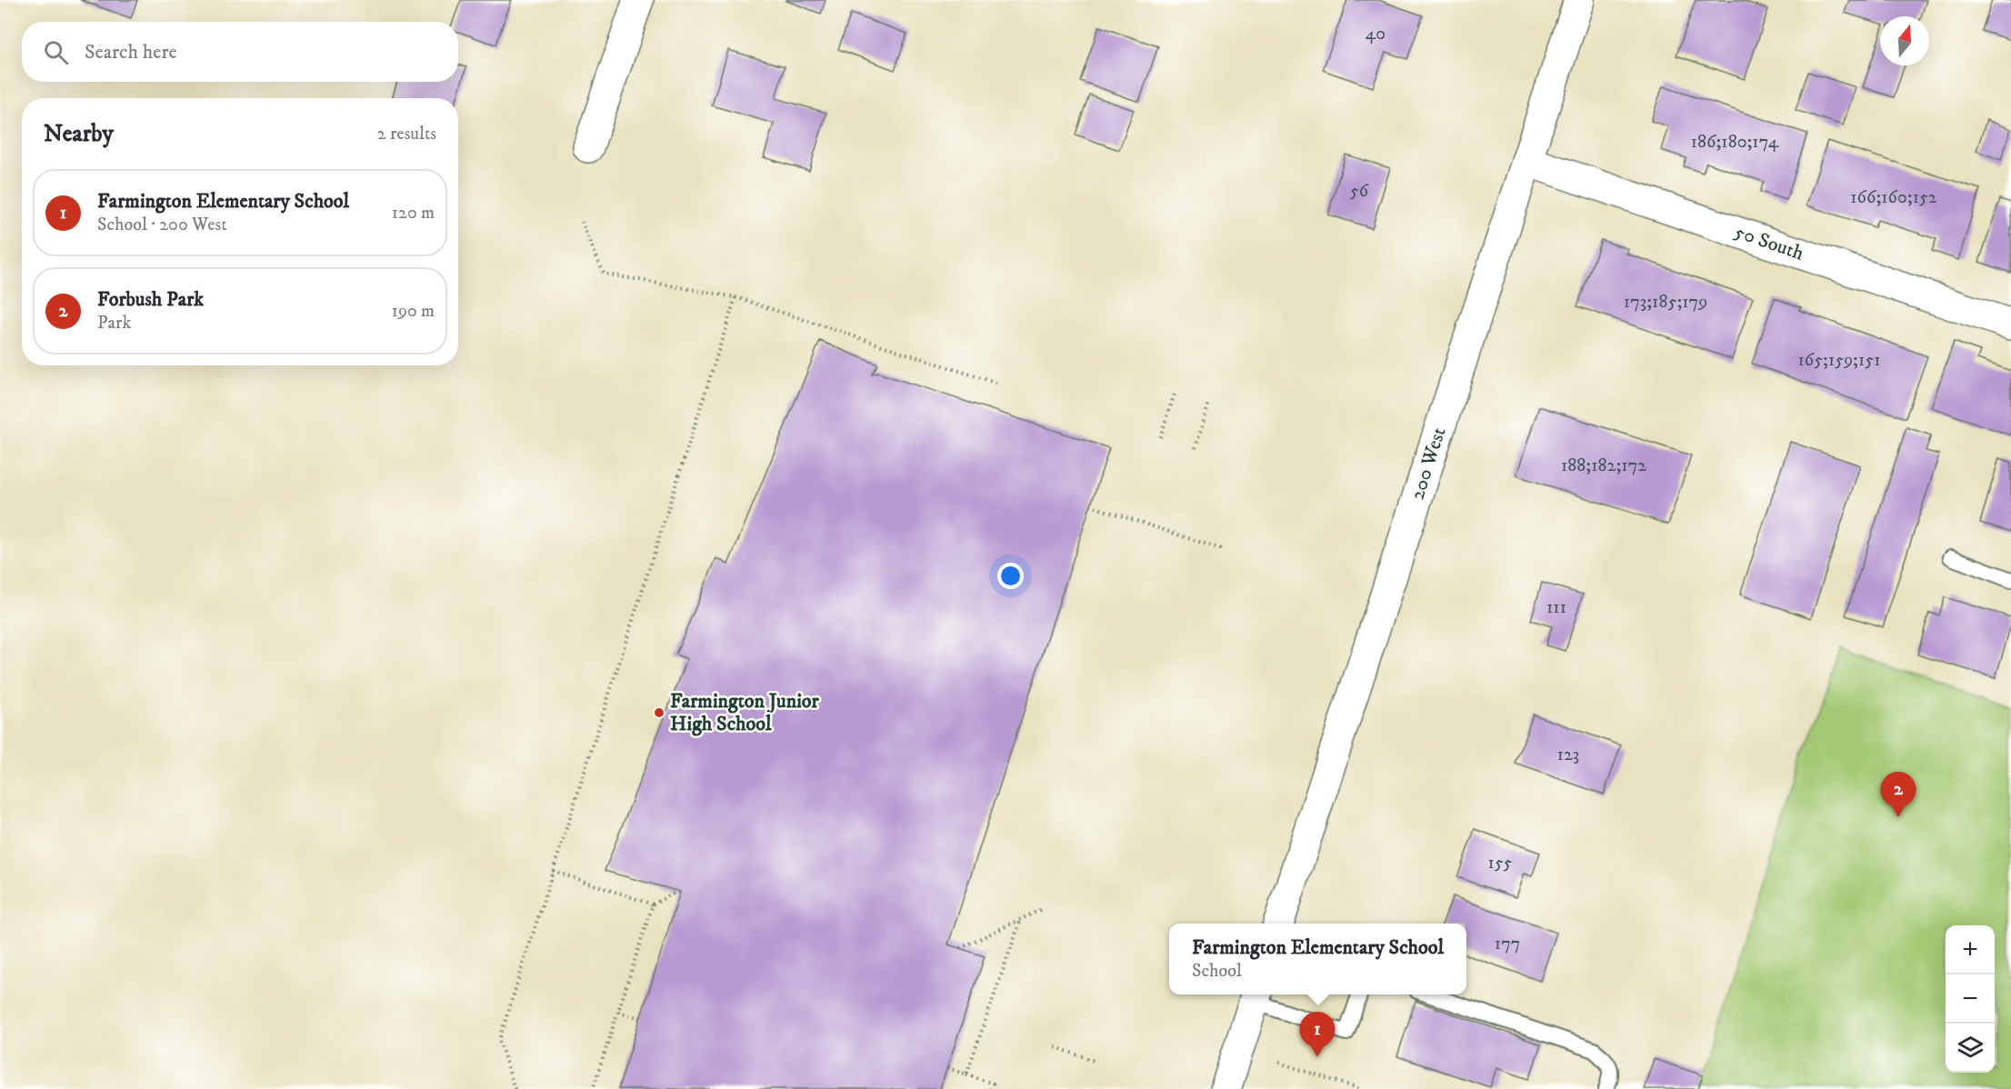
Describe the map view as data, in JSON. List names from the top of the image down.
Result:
{
  "streets": {
    "main road": ["50 South", "200 West"]
  },
  "crossings": [
    ["50 South", "200 West"]
  ],
  "places": ["Farmington Junior High School"],
  "house_numbers": [
    "40",
    "186;180;174",
    "56",
    "166;160;152",
    "173;185;179",
    "165;159;151",
    "188;182;172",
    "111",
    "123",
    "155",
    "177"
  ],
  "north": "top",
  "page": {
    "search": "Search here",
    "heading": ["Nearby", "2 results"],
    "list": [
      {
        "mark": "1",
        "name": "Farmington Elementary School",
        "note": "School · 200 West",
        "value": "120 m"
      },
      {
        "mark": "2",
        "name": "Forbush Park",
        "note": "Park",
        "value": "190 m"
      }
    ],
    "pins": ["2", "1"],
    "popup": ["Farmington Elementary School", "School"],
    "map_buttons": ["+", "−"]
  }
}
